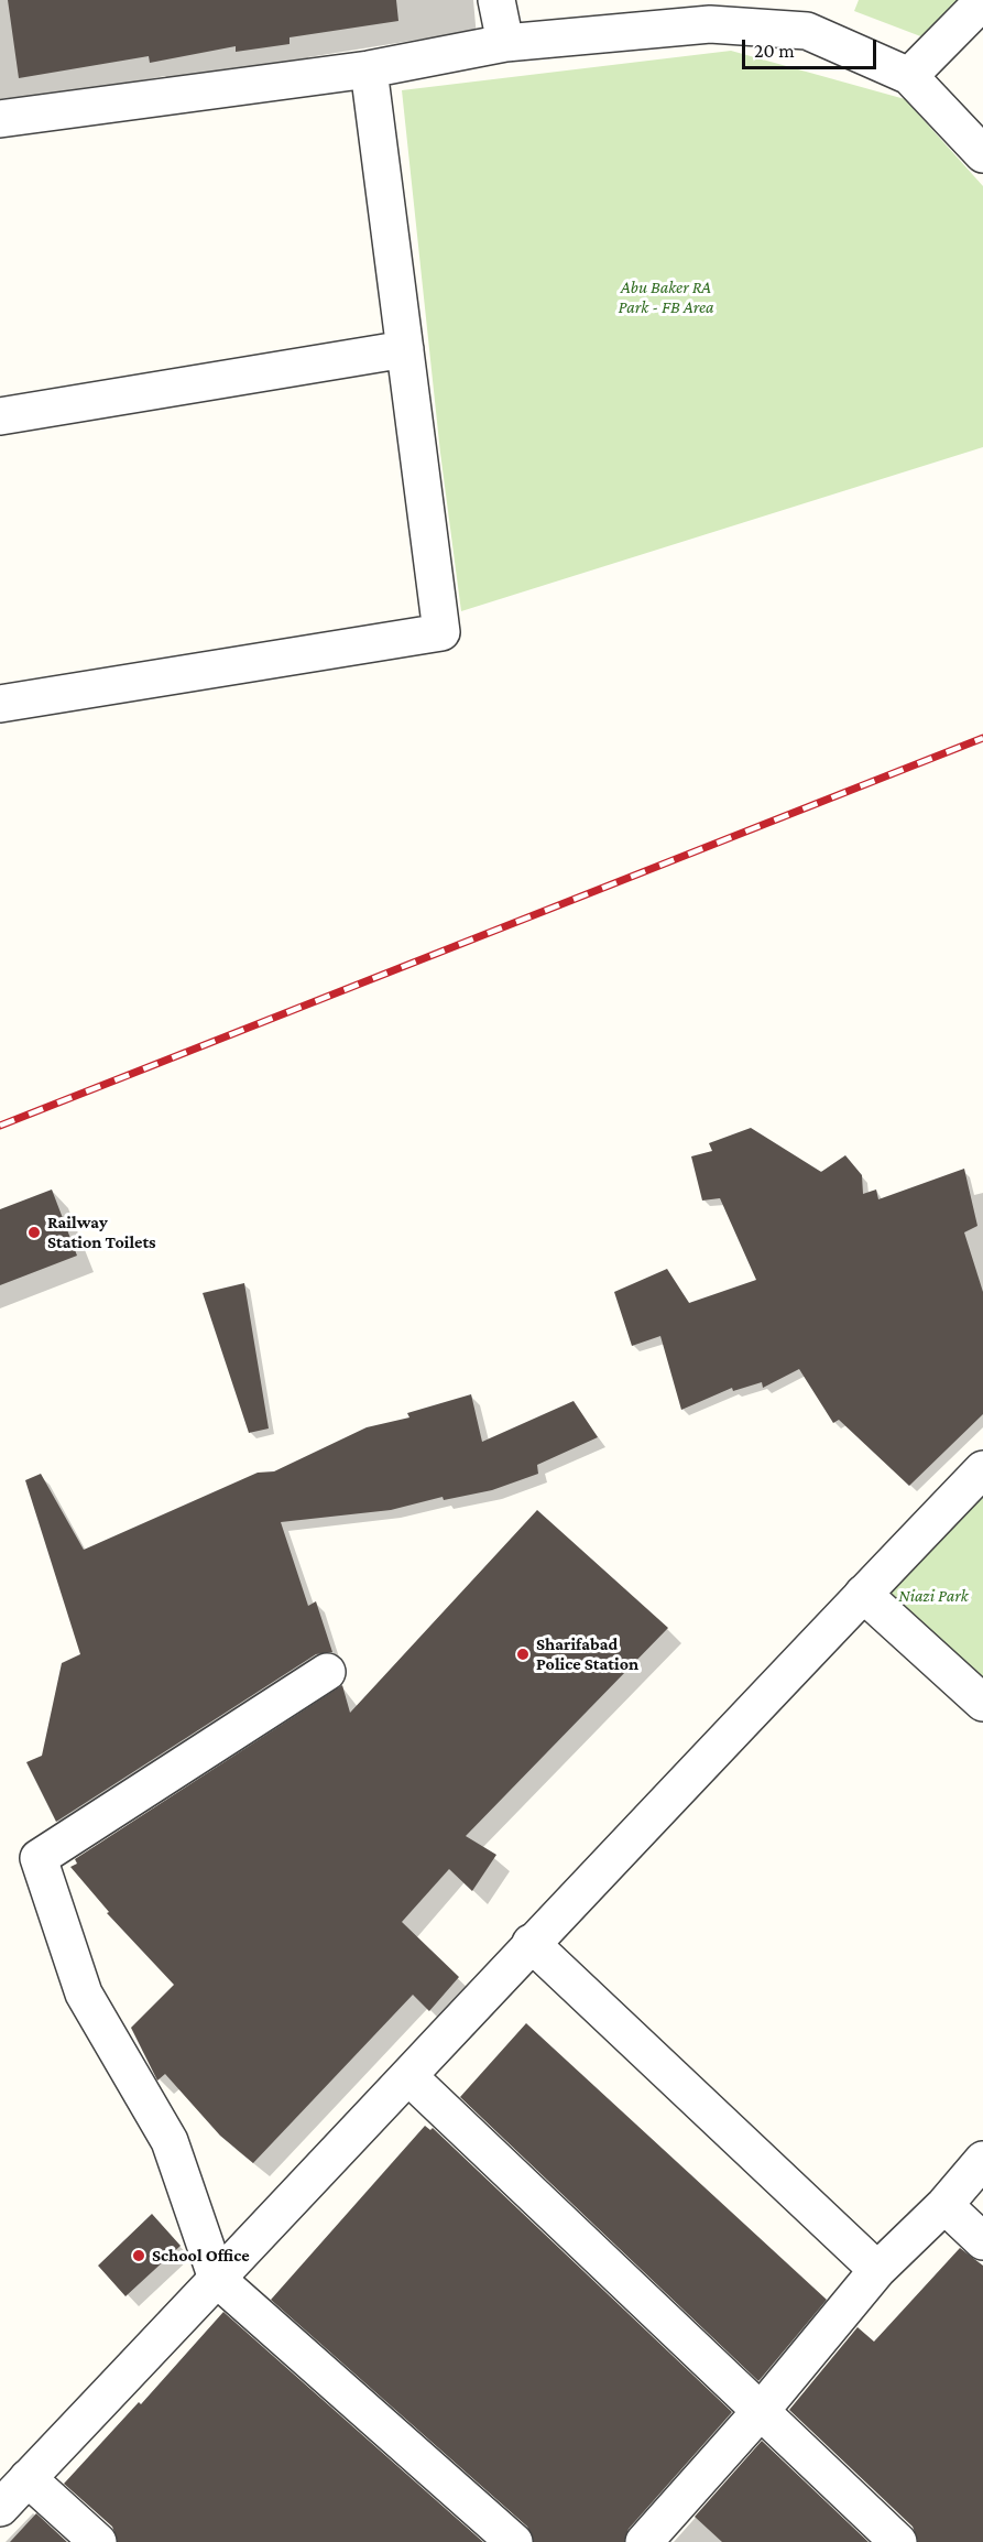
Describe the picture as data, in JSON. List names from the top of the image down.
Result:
{
  "parks": ["Abu Baker RA Park - FB Area", "Niazi Park"],
  "places": ["Railway Station Toilets", "Sharifabad Police Station", "School Office"],
  "scale_bar": "20 m"
}
